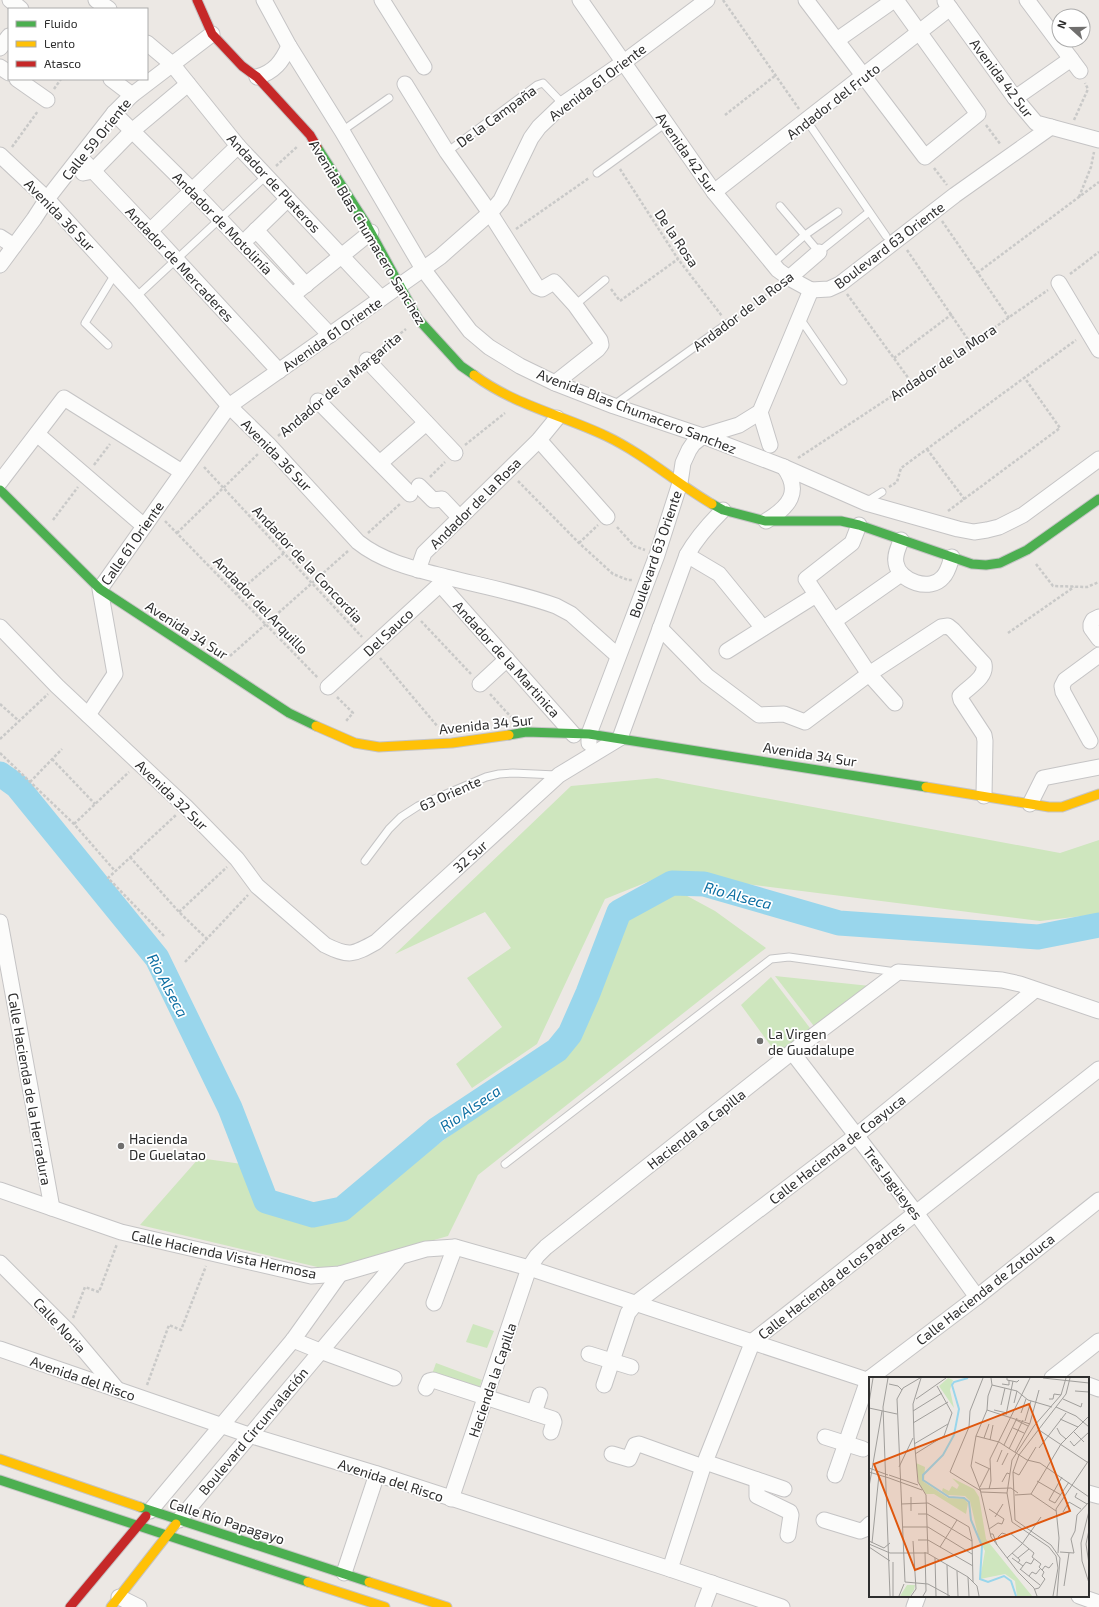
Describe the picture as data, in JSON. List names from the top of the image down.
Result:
{
  "streets": {
    "street": [
      "Avenida 42 Sur",
      "Avenida 61 Oriente",
      "Andador del Fruto",
      "Calle 59 Oriente",
      "Andador de Plateros",
      "Avenida 36 Sur",
      "Andador de Motolinía",
      "Avenida Blas Chumacero Sanchez",
      "Boulevard 63 Oriente",
      "Andador de Mercaderes",
      "Andador de la Rosa",
      "Calle 61 Oriente",
      "Avenida 34 Sur",
      "Del Sauco",
      "Andador de la Martinica",
      "Avenida 32 Sur",
      "32 Sur",
      "Calle Hacienda de la Herradura",
      "Hacienda la Capilla",
      "Calle Hacienda de Coayuca",
      "Tres Jagüeyes",
      "Calle Hacienda Vista Hermosa",
      "Calle Hacienda de los Padres",
      "Calle Hacienda de Zotoluca",
      "Calle Noria",
      "Avenida del Risco",
      "Boulevard Circunvalación",
      "Calle Río Papagayo"
    ],
    "lane": ["De la Campaña", "63 Oriente"],
    "path": [
      "De la Rosa",
      "Andador de la Mora",
      "Andador de la Margarita",
      "Andador de la Concordia",
      "Andador del Arquillo"
    ]
  },
  "crossings": [
    ["Avenida 42 Sur", "Avenida 61 Oriente"],
    ["Avenida 42 Sur", "Andador del Fruto"],
    ["Avenida 42 Sur", "Boulevard 63 Oriente"],
    ["Avenida 42 Sur", "Andador de la Rosa"],
    ["Avenida 61 Oriente", "De la Campaña"],
    ["Avenida 61 Oriente", "Andador de Plateros"],
    ["Avenida 61 Oriente", "Avenida 36 Sur"],
    ["Avenida 61 Oriente", "Andador de Motolinía"],
    ["Avenida 61 Oriente", "Avenida Blas Chumacero Sanchez"],
    ["Avenida 61 Oriente", "Andador de Mercaderes"],
    ["Avenida 61 Oriente", "Calle 61 Oriente"],
    ["Calle 59 Oriente", "Andador de Plateros"],
    ["Calle 59 Oriente", "Avenida 36 Sur"],
    ["Calle 59 Oriente", "Andador de Motolinía"],
    ["Calle 59 Oriente", "Avenida Blas Chumacero Sanchez"],
    ["Calle 59 Oriente", "Andador de Mercaderes"],
    ["Avenida 36 Sur", "Boulevard 63 Oriente"],
    ["Avenida 36 Sur", "Andador de la Rosa"],
    ["Avenida 36 Sur", "Andador de la Margarita"],
    ["Avenida 36 Sur", "Calle 61 Oriente"],
    ["Avenida 36 Sur", "Del Sauco"],
    ["Avenida 36 Sur", "Andador de la Martinica"],
    ["Avenida Blas Chumacero Sanchez", "Boulevard 63 Oriente"],
    ["Avenida Blas Chumacero Sanchez", "Andador de la Rosa"],
    ["Avenida Blas Chumacero Sanchez", "Andador de la Mora"],
    ["Avenida Blas Chumacero Sanchez", "Andador de la Margarita"],
    ["De la Rosa", "Andador de la Rosa"],
    ["Boulevard 63 Oriente", "Avenida 34 Sur"],
    ["Boulevard 63 Oriente", "32 Sur"],
    ["Andador de la Margarita", "Andador de la Concordia"],
    ["Andador de la Margarita", "Andador del Arquillo"],
    ["Calle 61 Oriente", "Andador de la Concordia"],
    ["Calle 61 Oriente", "Andador del Arquillo"],
    ["Calle 61 Oriente", "Avenida 34 Sur"],
    ["Calle 61 Oriente", "Avenida 32 Sur"],
    ["Andador de la Concordia", "Avenida 34 Sur"],
    ["Andador de la Concordia", "Del Sauco"],
    ["Andador del Arquillo", "Del Sauco"],
    ["Avenida 34 Sur", "Andador de la Martinica"],
    ["Avenida 34 Sur", "32 Sur"],
    ["Del Sauco", "Andador de la Martinica"],
    ["63 Oriente", "32 Sur"],
    ["Avenida 32 Sur", "32 Sur"],
    ["Calle Hacienda de la Herradura", "Calle Hacienda Vista Hermosa"],
    ["Hacienda la Capilla", "Tres Jagüeyes"],
    ["Hacienda la Capilla", "Calle Hacienda Vista Hermosa"],
    ["Hacienda la Capilla", "Avenida del Risco"],
    ["Calle Hacienda de Coayuca", "Tres Jagüeyes"],
    ["Calle Hacienda de Coayuca", "Calle Hacienda Vista Hermosa"],
    ["Tres Jagüeyes", "Calle Hacienda de los Padres"],
    ["Tres Jagüeyes", "Calle Hacienda de Zotoluca"],
    ["Calle Hacienda Vista Hermosa", "Calle Hacienda de los Padres"],
    ["Calle Hacienda Vista Hermosa", "Boulevard Circunvalación"],
    ["Calle Hacienda de los Padres", "Avenida del Risco"],
    ["Calle Noria", "Avenida del Risco"],
    ["Avenida del Risco", "Boulevard Circunvalación"],
    ["Boulevard Circunvalación", "Calle Río Papagayo"]
  ],
  "water": ["Rio Alseca"],
  "places": ["La Virgen de Guadalupe", "Hacienda De Guelatao"],
  "legend": ["Fluido", "Lento", "Atasco"],
  "north": "left"
}
